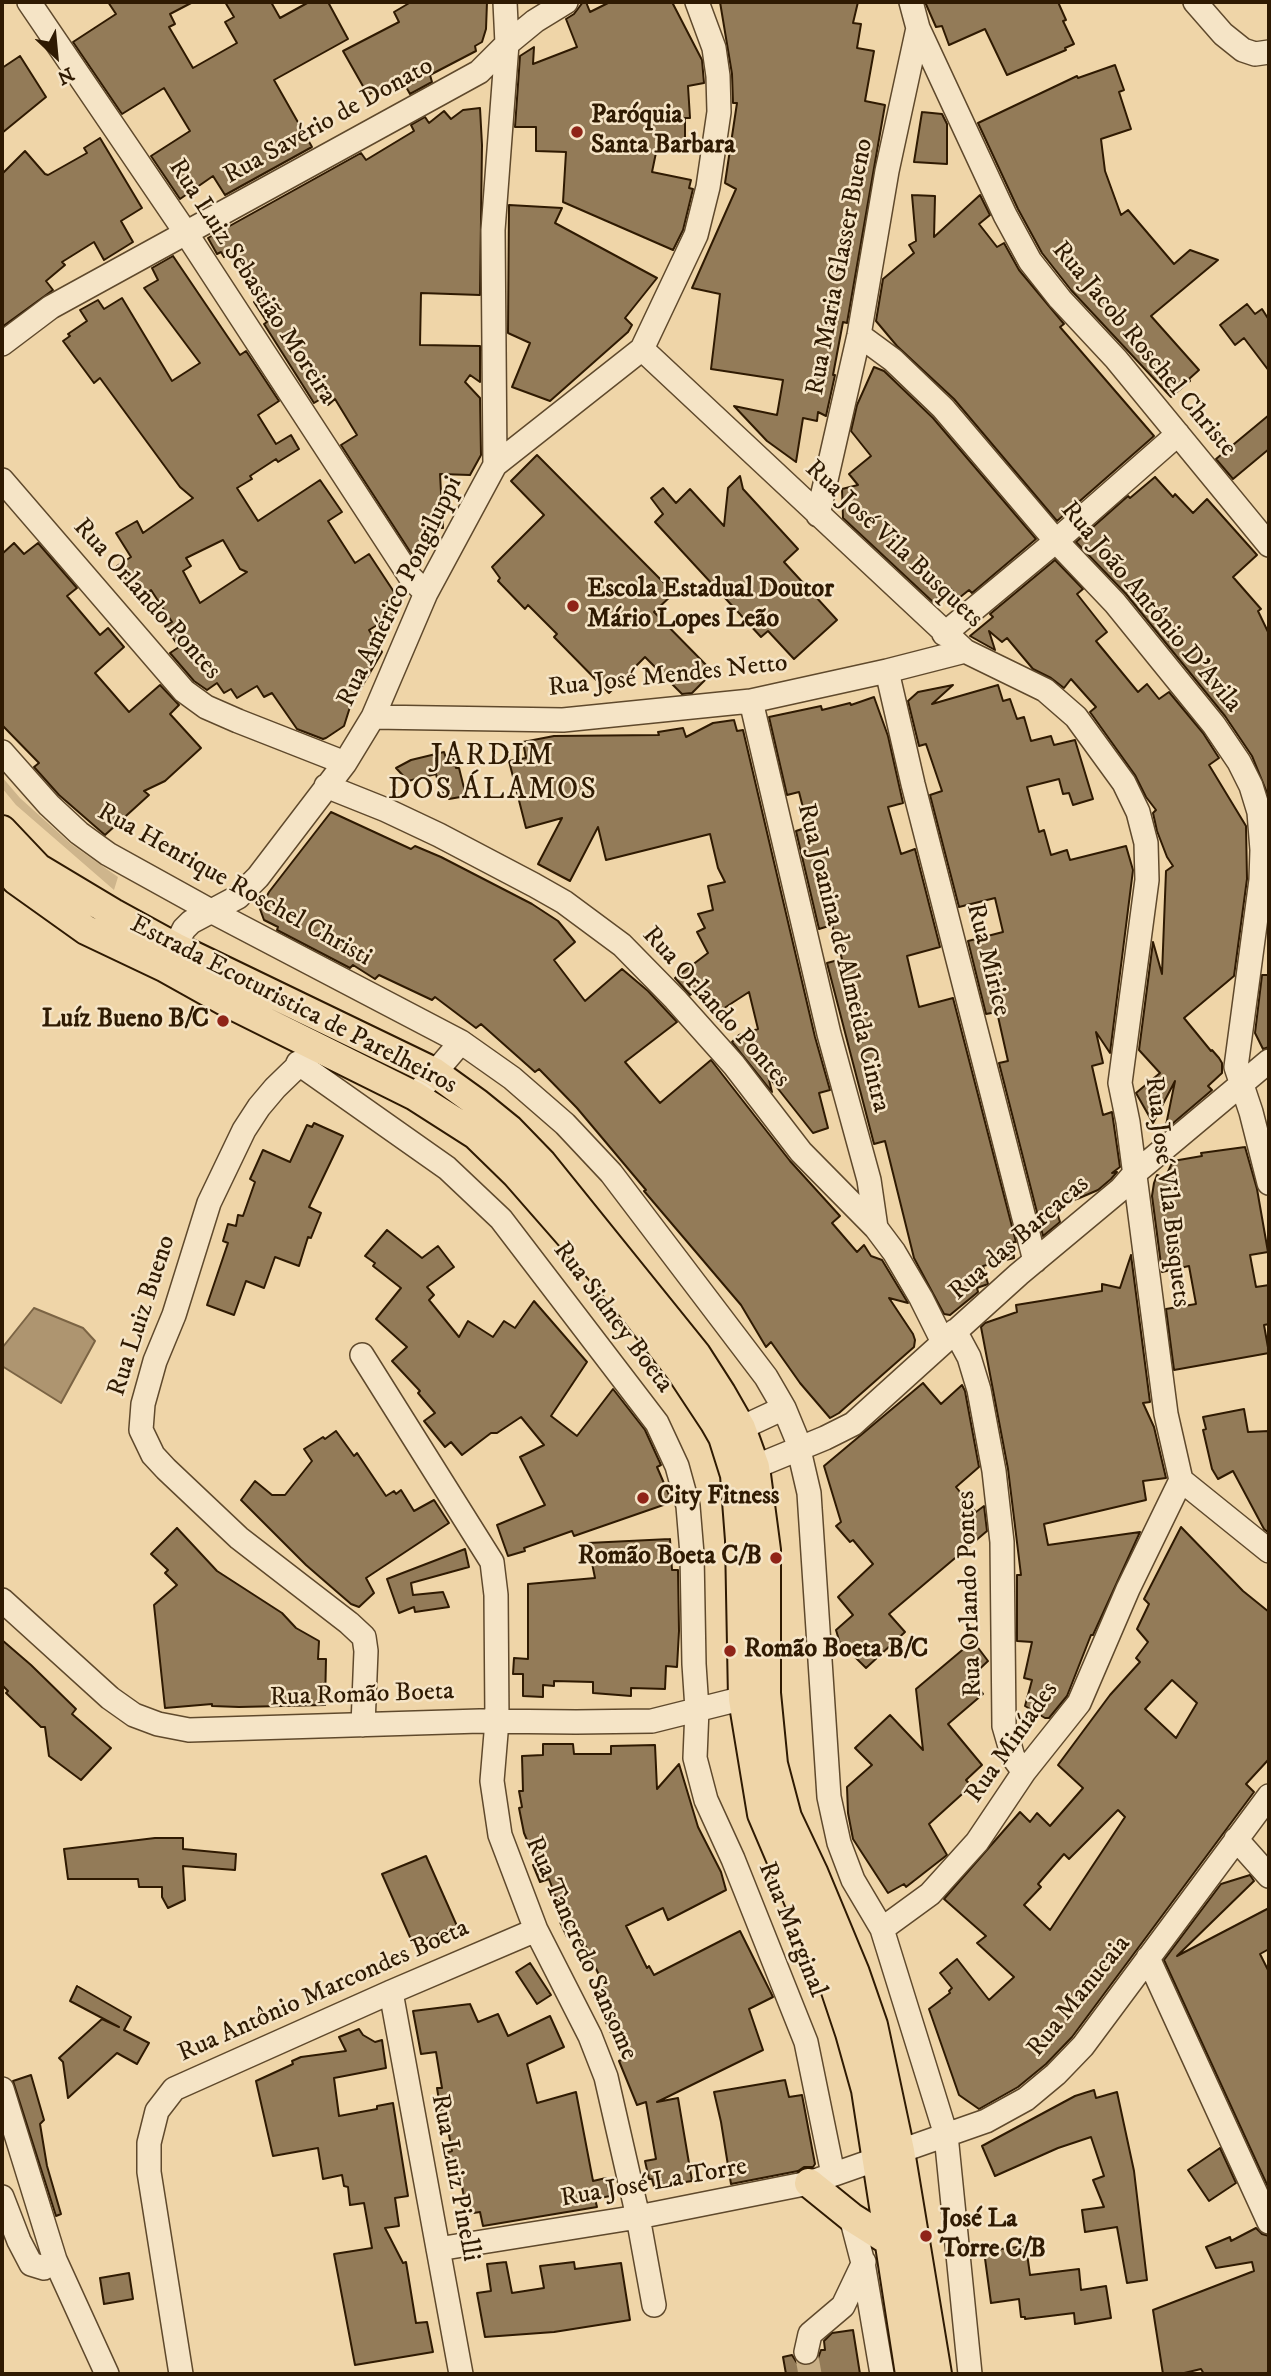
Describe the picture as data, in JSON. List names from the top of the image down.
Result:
{
  "streets": {
    "main road": ["Estrada Ecoturistica de Parelheiros"],
    "street": [
      "Rua Savério de Donato",
      "Rua Maria Glasser Bueno",
      "Rua Luiz Sebastião Moreira",
      "Rua Jacob Roschel Christe",
      "Rua José Vila Busquets",
      "Rua Américo Pongiluppi",
      "Rua Orlando Pontes",
      "Rua João Antônio D'Avila",
      "Rua José Mendes Netto",
      "Rua Henrique Roschel Christi",
      "Rua Joanina de Almeida Cintra",
      "Rua Mirice",
      "Rua das Barcacas",
      "Rua Luiz Bueno",
      "Rua Sidney Boeta",
      "Rua Romão Boeta",
      "Rua Miníades",
      "Rua Marginal",
      "Rua Tancredo Sansome",
      "Rua Antônio Marcondes Boeta",
      "Rua Manucaia",
      "Rua Luiz Pinelli",
      "Rua José La Torre"
    ]
  },
  "crossings": [
    ["Rua Savério de Donato", "Rua Luiz Sebastião Moreira"],
    ["Rua Maria Glasser Bueno", "Rua Jacob Roschel Christe"],
    ["Rua Maria Glasser Bueno", "Rua José Vila Busquets"],
    ["Rua Maria Glasser Bueno", "Rua João Antônio D'Avila"],
    ["Rua Luiz Sebastião Moreira", "Rua Américo Pongiluppi"],
    ["Rua José Vila Busquets", "Rua Américo Pongiluppi"],
    ["Rua José Vila Busquets", "Rua José Mendes Netto"],
    ["Rua José Vila Busquets", "Rua das Barcacas"],
    ["Rua José Vila Busquets", "Rua Miníades"],
    ["Rua Américo Pongiluppi", "Rua Orlando Pontes"],
    ["Rua Américo Pongiluppi", "Rua José Mendes Netto"],
    ["Rua Américo Pongiluppi", "Rua Henrique Roschel Christi"],
    ["Rua Américo Pongiluppi", "Estrada Ecoturistica de Parelheiros"],
    ["Rua Orlando Pontes", "Rua Joanina de Almeida Cintra"],
    ["Rua Orlando Pontes", "Rua das Barcacas"],
    ["Rua Orlando Pontes", "Rua Miníades"],
    ["Rua João Antônio D'Avila", "Rua das Barcacas"],
    ["Rua José Mendes Netto", "Rua Joanina de Almeida Cintra"],
    ["Rua José Mendes Netto", "Rua Mirice"],
    ["Rua Henrique Roschel Christi", "Rua das Barcacas"],
    ["Rua Henrique Roschel Christi", "Rua Miníades"],
    ["Rua Henrique Roschel Christi", "Rua Manucaia"],
    ["Rua Mirice", "Rua das Barcacas"],
    ["Estrada Ecoturistica de Parelheiros", "Rua Luiz Bueno"],
    ["Estrada Ecoturistica de Parelheiros", "Rua Sidney Boeta"],
    ["Estrada Ecoturistica de Parelheiros", "Rua Romão Boeta"],
    ["Estrada Ecoturistica de Parelheiros", "Rua Manucaia"],
    ["Estrada Ecoturistica de Parelheiros", "Rua José La Torre"],
    ["Rua Luiz Bueno", "Rua Sidney Boeta"],
    ["Rua Luiz Bueno", "Rua Romão Boeta"],
    ["Rua Sidney Boeta", "Rua Romão Boeta"],
    ["Rua Sidney Boeta", "Rua Marginal"],
    ["Rua Romão Boeta", "Rua Marginal"],
    ["Rua Romão Boeta", "Rua Tancredo Sansome"],
    ["Rua Marginal", "Rua José La Torre"],
    ["Rua Tancredo Sansome", "Rua Antônio Marcondes Boeta"],
    ["Rua Tancredo Sansome", "Rua José La Torre"],
    ["Rua Antônio Marcondes Boeta", "Rua Luiz Pinelli"],
    ["Rua Manucaia", "Rua José La Torre"],
    ["Rua Luiz Pinelli", "Rua José La Torre"]
  ],
  "districts": ["JARDIM DOS ÁLAMOS"],
  "places": [
    "Paróquia Santa Barbara",
    "Escola Estadual Doutor Mário Lopes Leão",
    "Luíz Bueno B/C",
    "City Fitness",
    "Romão Boeta C/B",
    "Romão Boeta B/C",
    "José La Torre C/B"
  ],
  "north": "bottom right"
}
